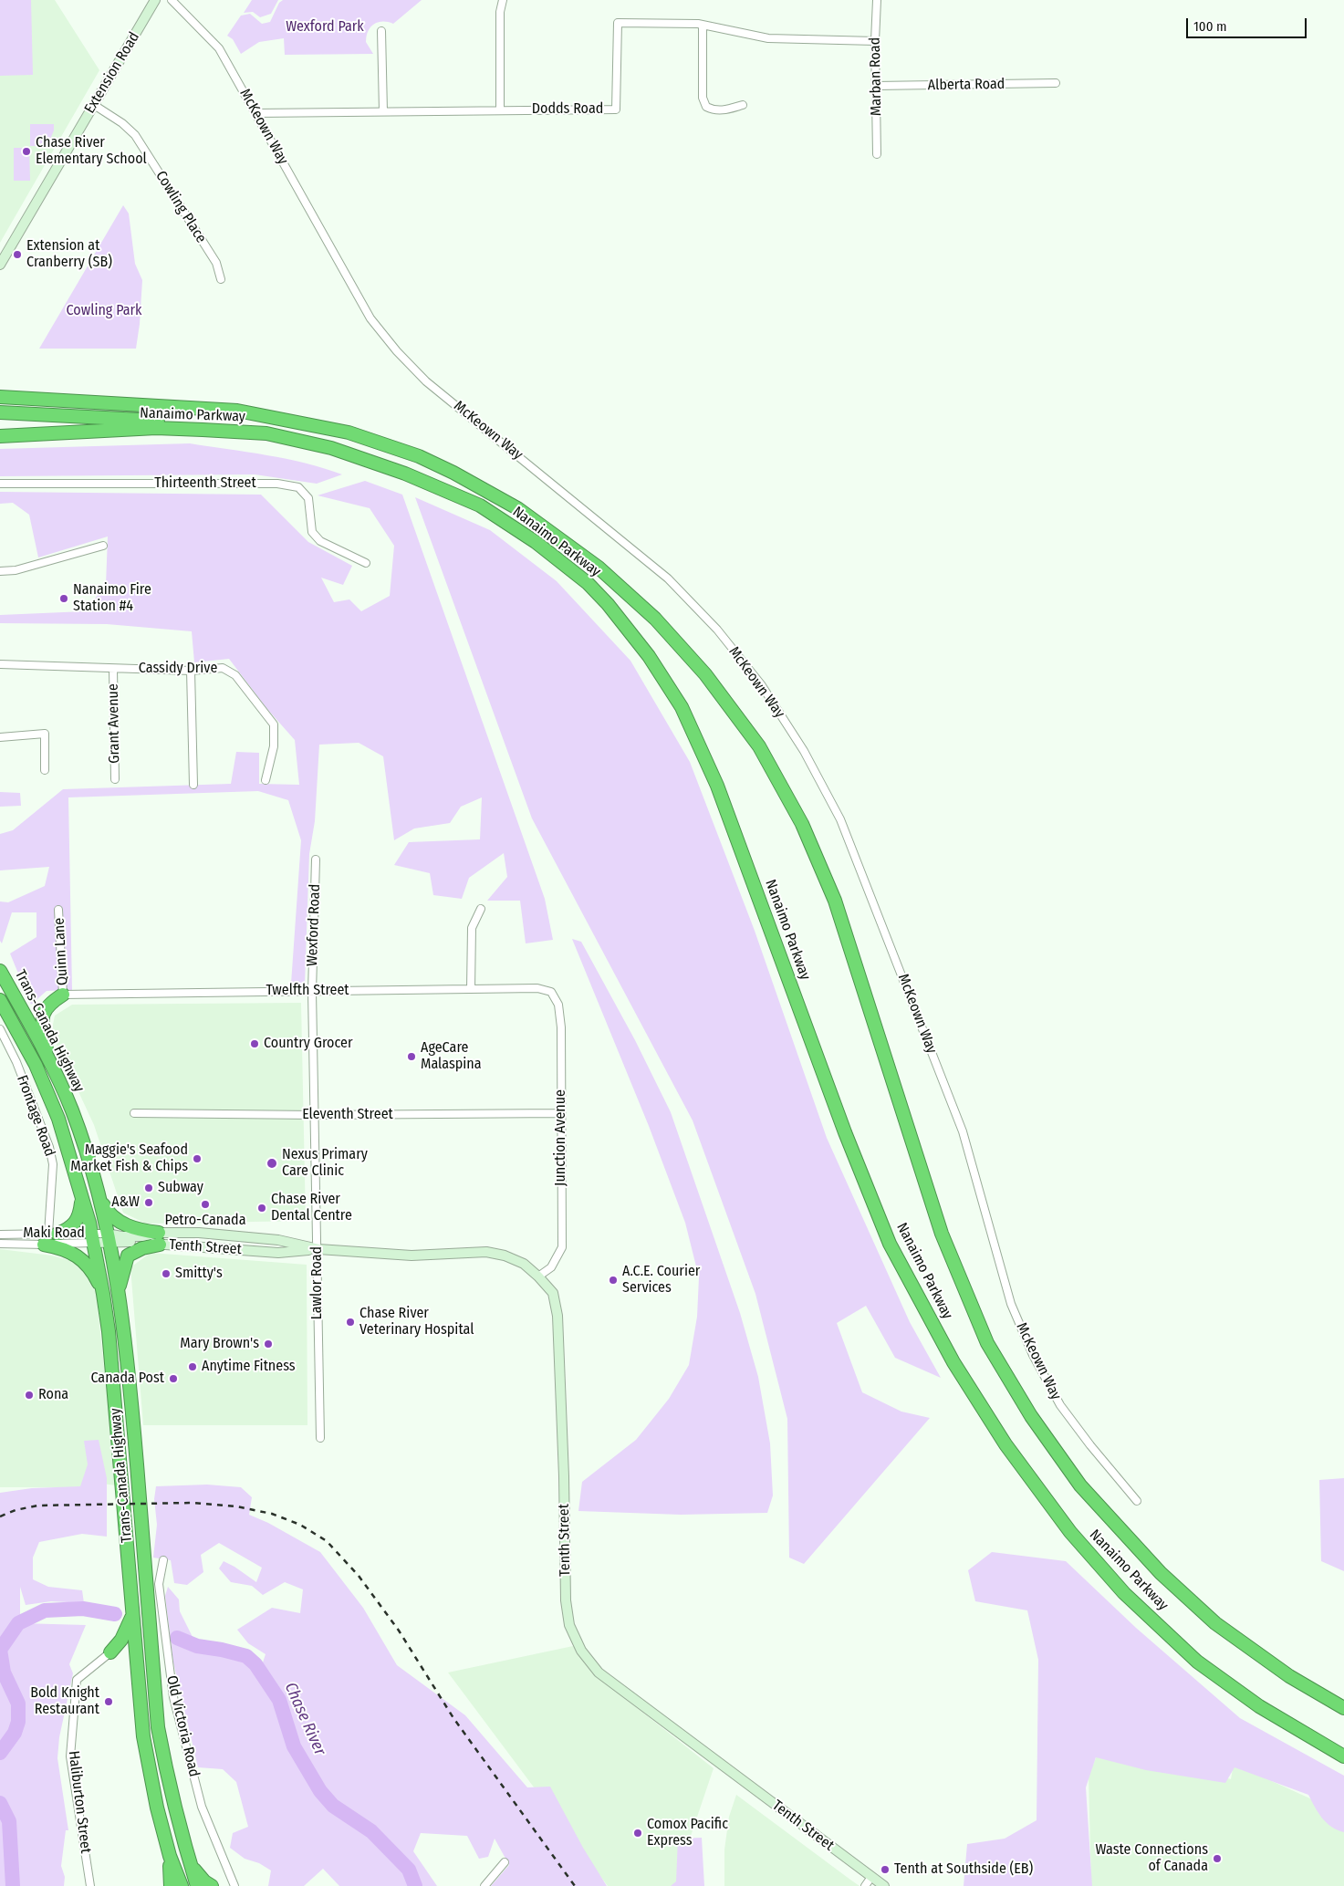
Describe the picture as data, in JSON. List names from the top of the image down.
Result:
{
  "streets": {
    "highway": ["Nanaimo Parkway", "Trans-Canada Highway"],
    "street": [
      "Extension Road",
      "Marban Road",
      "Alberta Road",
      "Dodds Road",
      "McKeown Way",
      "Cowling Place",
      "Thirteenth Street",
      "Cassidy Drive",
      "Grant Avenue",
      "Wexford Road",
      "Quinn Lane",
      "Twelfth Street",
      "Eleventh Street",
      "Frontage Road",
      "Junction Avenue",
      "Maki Road",
      "Tenth Street",
      "Lawlor Road",
      "Old Victoria Road",
      "Haliburton Street"
    ]
  },
  "crossings": [
    ["Extension Road", "Cowling Place"],
    ["Marban Road", "Alberta Road"],
    ["Marban Road", "Dodds Road"],
    ["Dodds Road", "McKeown Way"],
    ["Cassidy Drive", "Grant Avenue"],
    ["Wexford Road", "Twelfth Street"],
    ["Wexford Road", "Lawlor Road"],
    ["Quinn Lane", "Twelfth Street"],
    ["Twelfth Street", "Junction Avenue"],
    ["Twelfth Street", "Lawlor Road"],
    ["Trans-Canada Highway", "Maki Road"],
    ["Trans-Canada Highway", "Tenth Street"],
    ["Eleventh Street", "Junction Avenue"],
    ["Eleventh Street", "Lawlor Road"],
    ["Frontage Road", "Maki Road"],
    ["Junction Avenue", "Tenth Street"],
    ["Maki Road", "Tenth Street"],
    ["Tenth Street", "Lawlor Road"]
  ],
  "water": ["Chase River"],
  "parks": ["Wexford Park", "Cowling Park"],
  "places": [
    "Chase River Elementary School",
    "Extension at Cranberry (SB)",
    "Nanaimo Fire Station #4",
    "Country Grocer",
    "AgeCare Malaspina",
    "Maggie's Seafood Market Fish & Chips",
    "Nexus Primary Care Clinic",
    "Subway",
    "A&W",
    "Petro-Canada",
    "Chase River Dental Centre",
    "Smitty's",
    "A.C.E. Courier Services",
    "Chase River Veterinary Hospital",
    "Mary Brown's",
    "Anytime Fitness",
    "Canada Post",
    "Rona",
    "Bold Knight Restaurant",
    "Comox Pacific Express",
    "Waste Connections of Canada",
    "Tenth at Southside (EB)"
  ],
  "scale_bar": "100 m"
}
